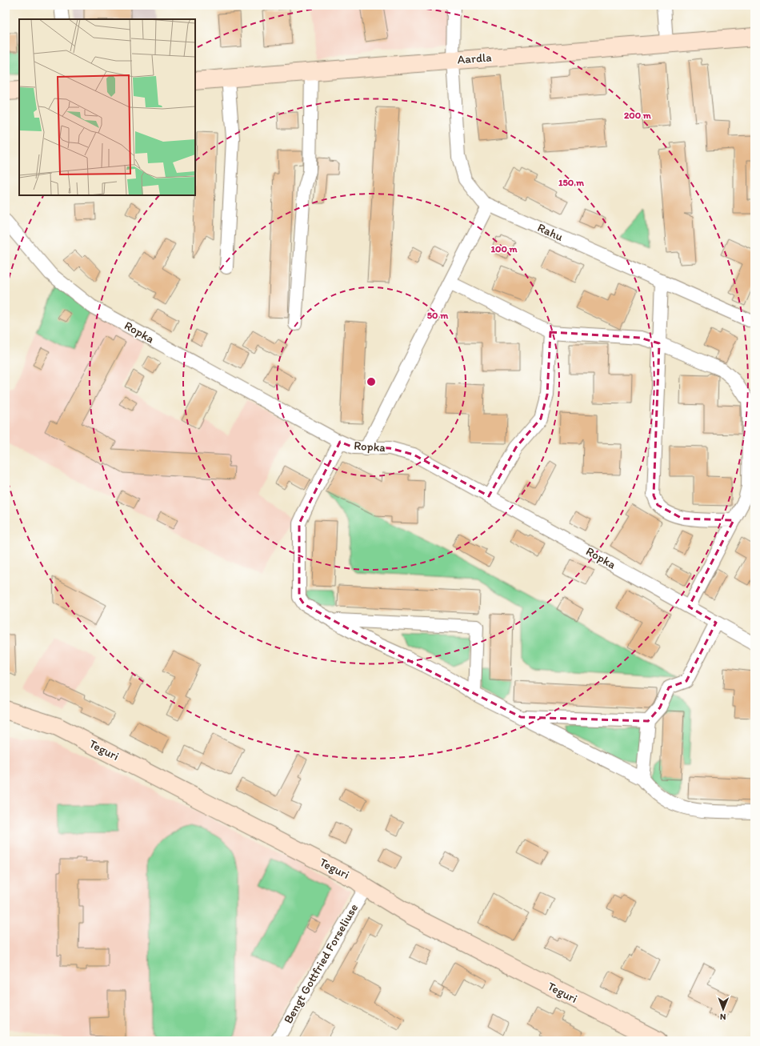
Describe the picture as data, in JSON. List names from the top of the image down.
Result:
{
  "streets": {
    "street": [
      "Aardla",
      "Rahu",
      "Ropka",
      "Teguri",
      "Bengt Gottfried Forseliuse"
    ]
  },
  "crossings": [
    ["Aardla", "Rahu"],
    ["Teguri", "Bengt Gottfried Forseliuse"]
  ],
  "north": "bottom",
  "rings": [
    "200 m",
    "150 m",
    "100 m",
    "50 m"
  ]
}
